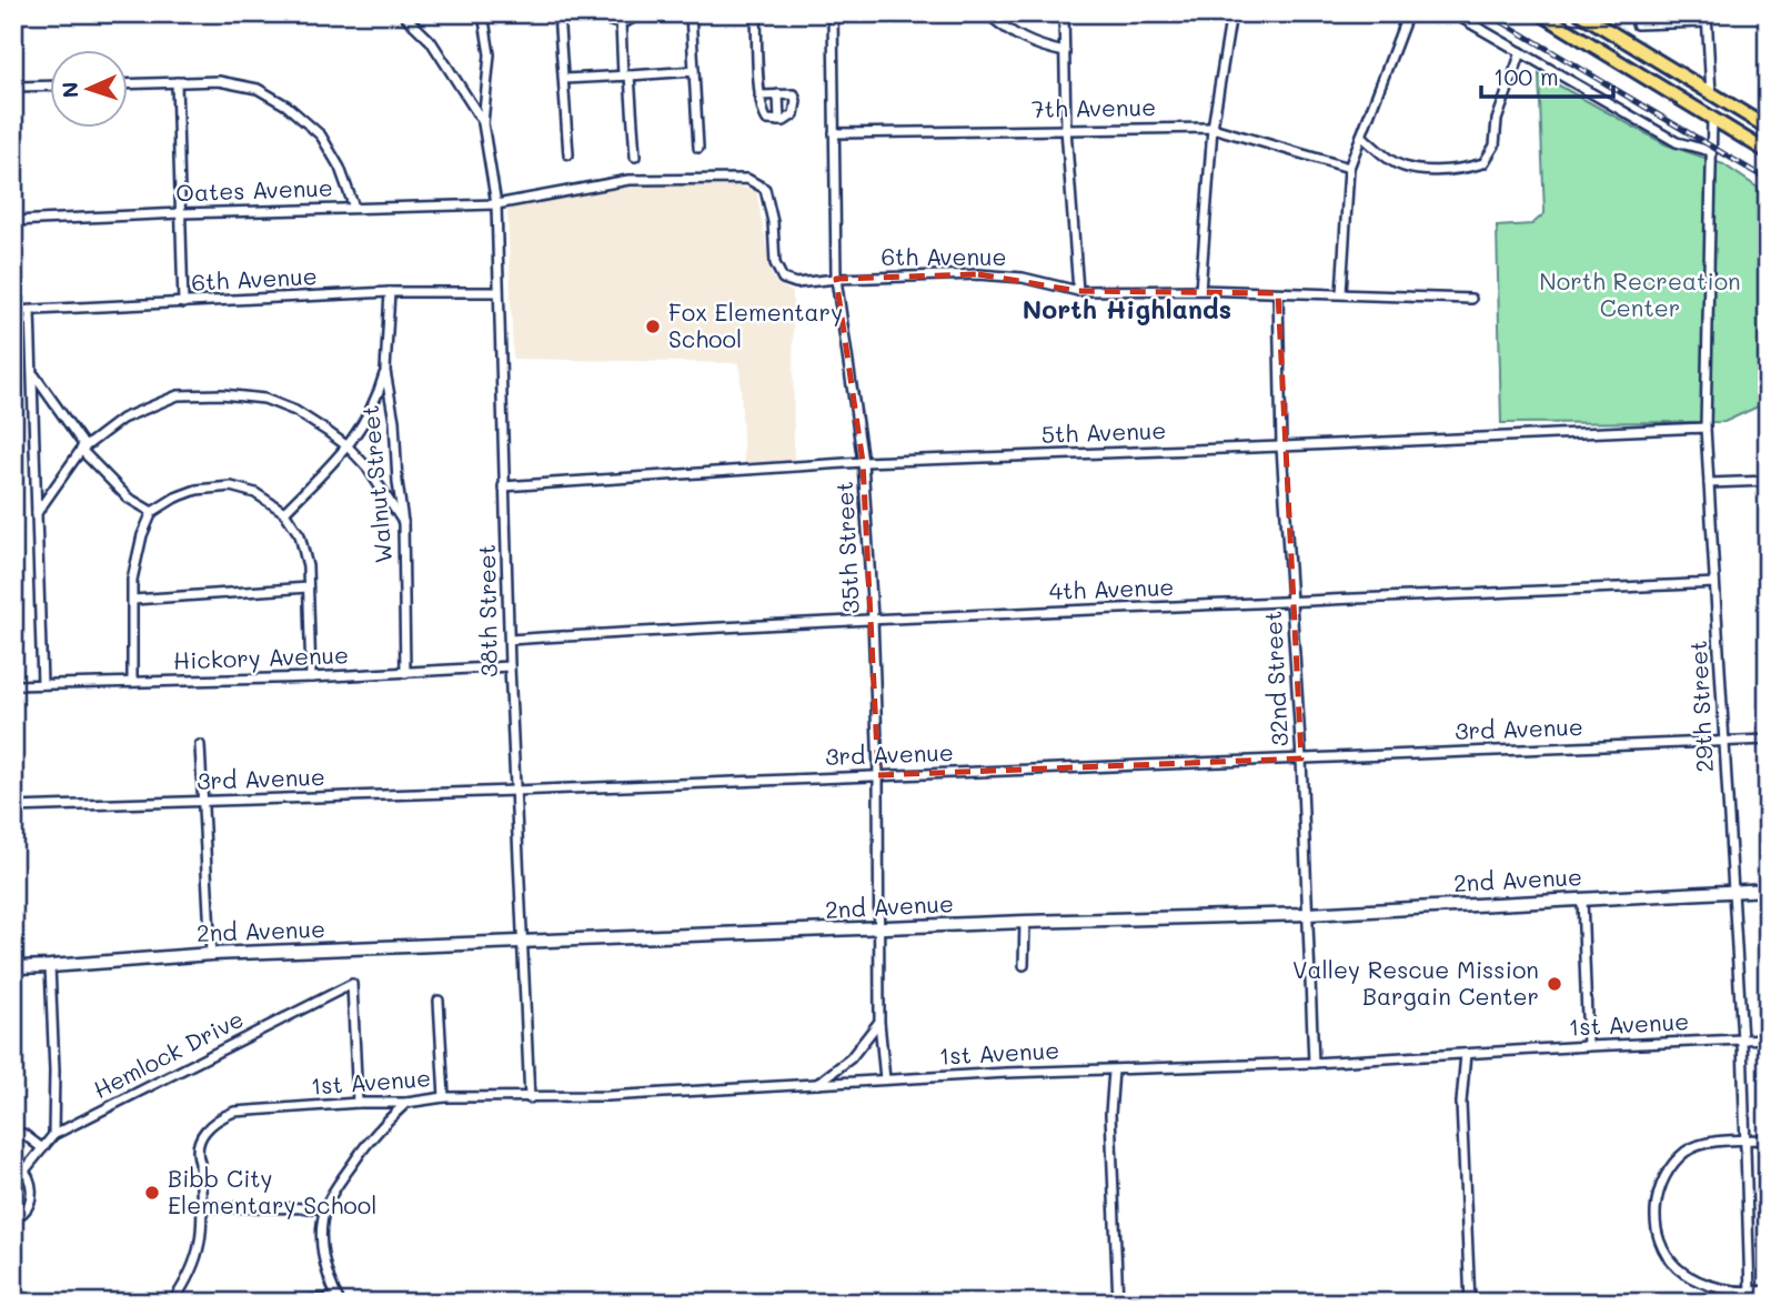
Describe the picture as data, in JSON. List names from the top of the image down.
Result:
{
  "streets": {
    "main road": ["2nd Avenue"],
    "street": [
      "7th Avenue",
      "Oates Avenue",
      "6th Avenue",
      "5th Avenue",
      "Walnut Street",
      "35th Street",
      "4th Avenue",
      "38th Street",
      "Hickory Avenue",
      "32nd Street",
      "29th Street",
      "3rd Avenue",
      "1st Avenue",
      "Hemlock Drive"
    ]
  },
  "crossings": [
    ["7th Avenue", "35th Street"],
    ["Oates Avenue", "6th Avenue"],
    ["Oates Avenue", "38th Street"],
    ["6th Avenue", "Walnut Street"],
    ["6th Avenue", "35th Street"],
    ["6th Avenue", "38th Street"],
    ["6th Avenue", "32nd Street"],
    ["5th Avenue", "35th Street"],
    ["5th Avenue", "38th Street"],
    ["5th Avenue", "32nd Street"],
    ["5th Avenue", "29th Street"],
    ["Walnut Street", "Hickory Avenue"],
    ["35th Street", "4th Avenue"],
    ["35th Street", "3rd Avenue"],
    ["35th Street", "2nd Avenue"],
    ["35th Street", "1st Avenue"],
    ["4th Avenue", "38th Street"],
    ["4th Avenue", "32nd Street"],
    ["4th Avenue", "29th Street"],
    ["38th Street", "Hickory Avenue"],
    ["38th Street", "3rd Avenue"],
    ["38th Street", "2nd Avenue"],
    ["38th Street", "1st Avenue"],
    ["32nd Street", "3rd Avenue"],
    ["32nd Street", "2nd Avenue"],
    ["32nd Street", "1st Avenue"],
    ["29th Street", "3rd Avenue"],
    ["29th Street", "2nd Avenue"],
    ["29th Street", "1st Avenue"],
    ["1st Avenue", "Hemlock Drive"]
  ],
  "districts": ["North Highlands"],
  "parks": ["North Recreation Center"],
  "places": ["Fox Elementary School", "Valley Rescue Mission Bargain Center", "Bibb City Elementary School"],
  "scale_bar": "100 m",
  "north": "left"
}
